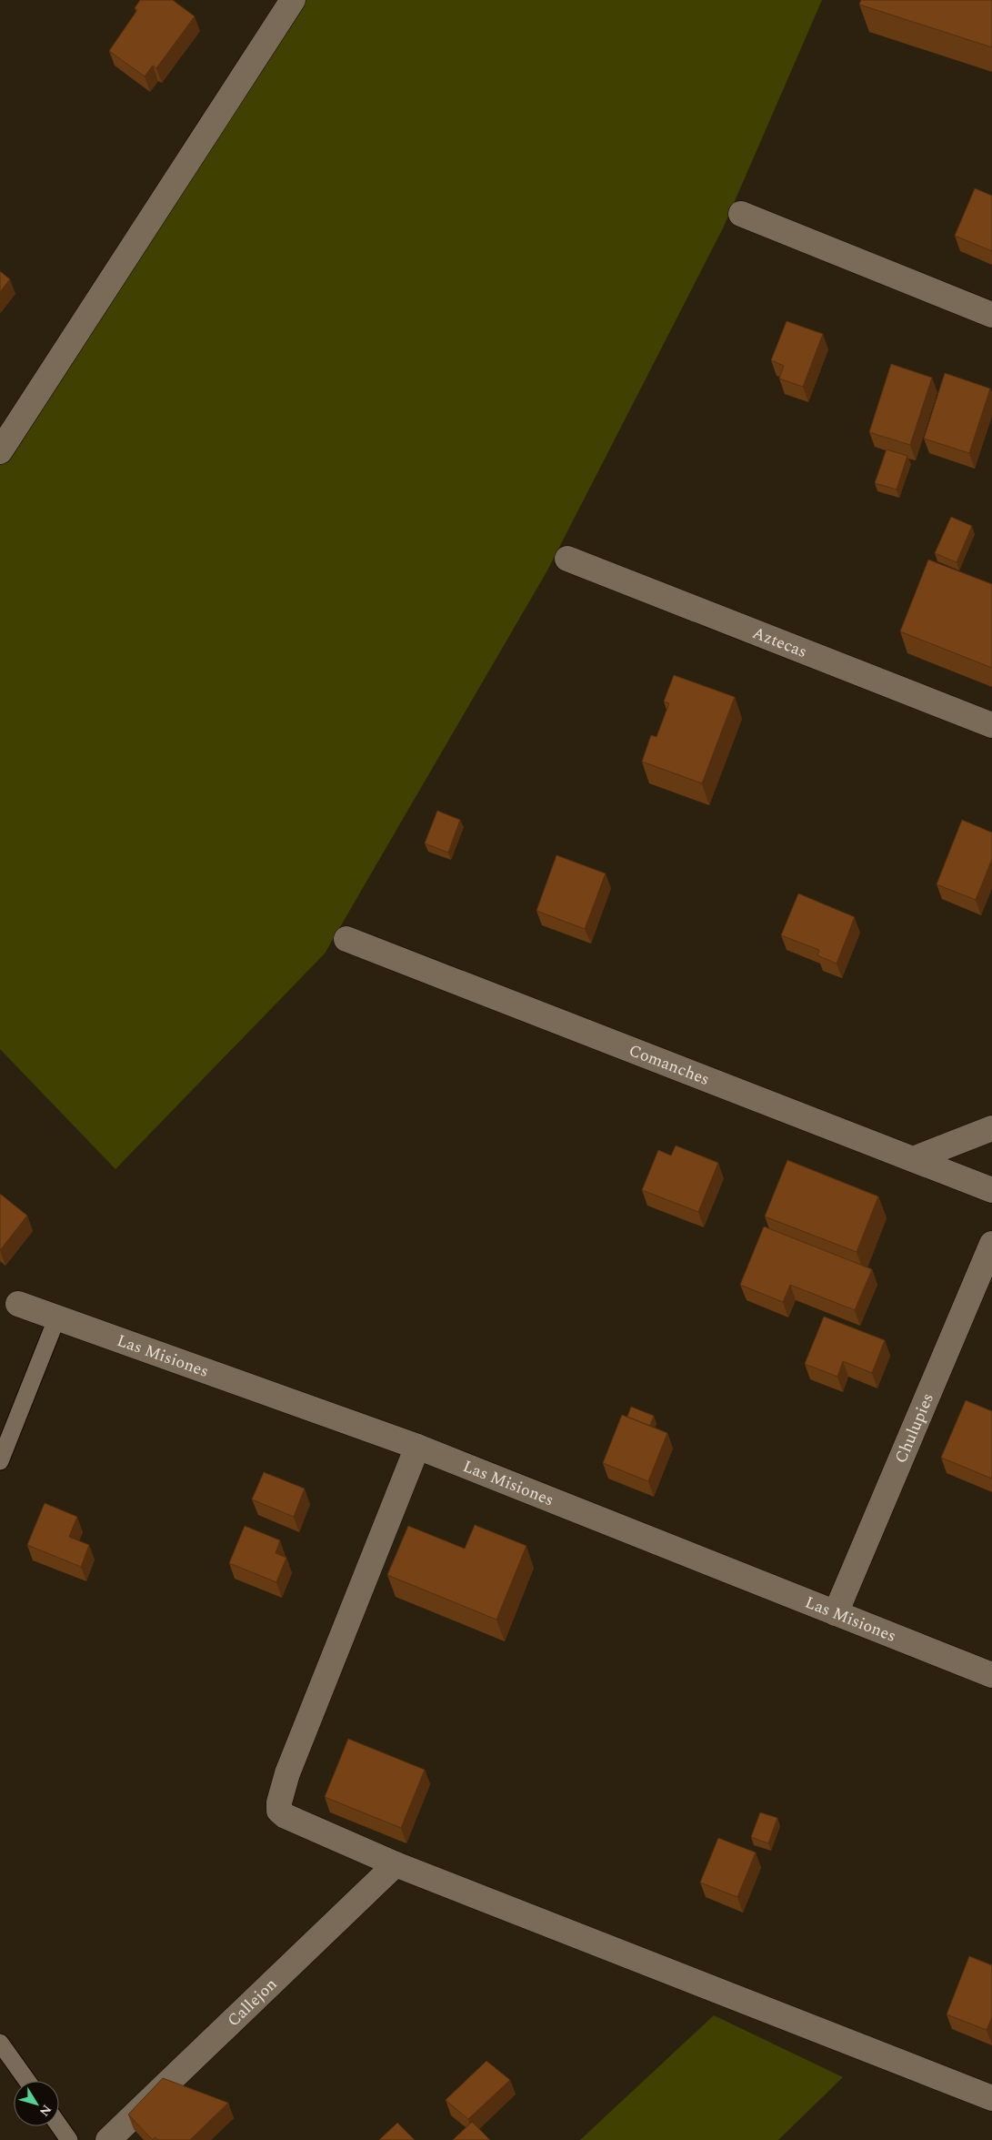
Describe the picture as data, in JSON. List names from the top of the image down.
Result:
{
  "streets": {
    "street": [
      "Aztecas",
      "Comanches",
      "Las Misiones",
      "Chulupies",
      "Callejon"
    ]
  },
  "crossings": [
    ["Las Misiones", "Chulupies"]
  ],
  "north": "bottom right"
}
